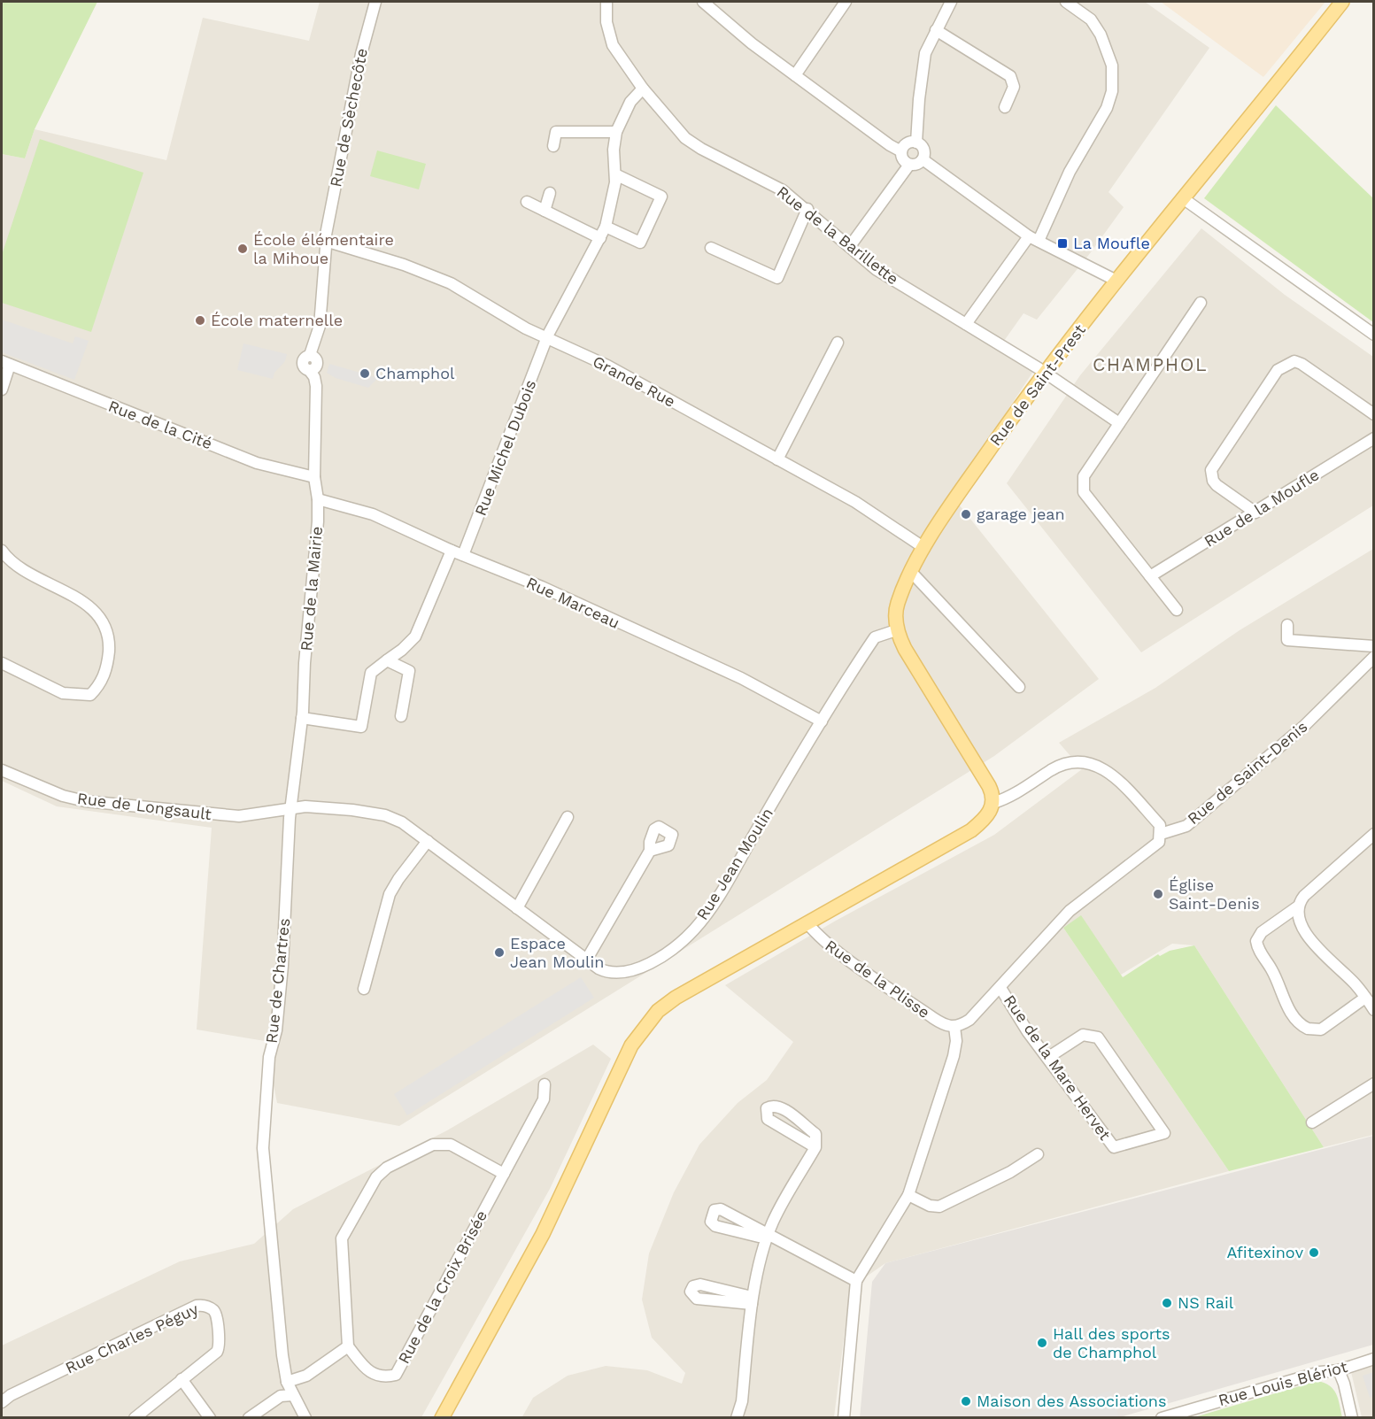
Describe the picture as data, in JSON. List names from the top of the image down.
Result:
{
  "streets": {
    "main road": ["Rue de Saint-Prest"],
    "street": [
      "Rue de Sèchecôte",
      "Rue de la Barillette",
      "Grande Rue",
      "Rue de la Cité",
      "Rue Michel Dubois",
      "Rue de la Moufle",
      "Rue de la Mairie",
      "Rue Marceau",
      "Rue de Saint-Denis",
      "Rue de Longsault",
      "Rue Jean Moulin",
      "Rue de la Plisse",
      "Rue de Chartres",
      "Rue de la Mare Hervet",
      "Rue de la Croix Brisée",
      "Rue Charles Péguy",
      "Rue Louis Blériot"
    ]
  },
  "crossings": [
    ["Rue de Sèchecôte", "Grande Rue"],
    ["Rue de Sèchecôte", "Rue de la Mairie"],
    ["Rue de la Barillette", "Rue de Saint-Prest"],
    ["Grande Rue", "Rue de Saint-Prest"],
    ["Grande Rue", "Rue Michel Dubois"],
    ["Grande Rue", "Rue de la Mairie"],
    ["Rue de Saint-Prest", "Rue Jean Moulin"],
    ["Rue de la Cité", "Rue de la Mairie"],
    ["Rue Michel Dubois", "Rue Marceau"],
    ["Rue de la Mairie", "Rue Marceau"],
    ["Rue de la Mairie", "Rue de Longsault"],
    ["Rue de la Mairie", "Rue Jean Moulin"],
    ["Rue de la Mairie", "Rue de Chartres"],
    ["Rue Marceau", "Rue Jean Moulin"],
    ["Rue de Longsault", "Rue Jean Moulin"],
    ["Rue de Longsault", "Rue de Chartres"],
    ["Rue Jean Moulin", "Rue de Chartres"]
  ],
  "districts": ["CHAMPHOL"],
  "places": {
    "transit": ["La Moufle"],
    "other": [
      "École élémentaire la Mihoue",
      "École maternelle",
      "Champhol",
      "garage jean",
      "Église Saint-Denis",
      "Espace Jean Moulin",
      "Afitexinov",
      "NS Rail",
      "Hall des sports de Champhol",
      "Maison des Associations"
    ]
  }
}
